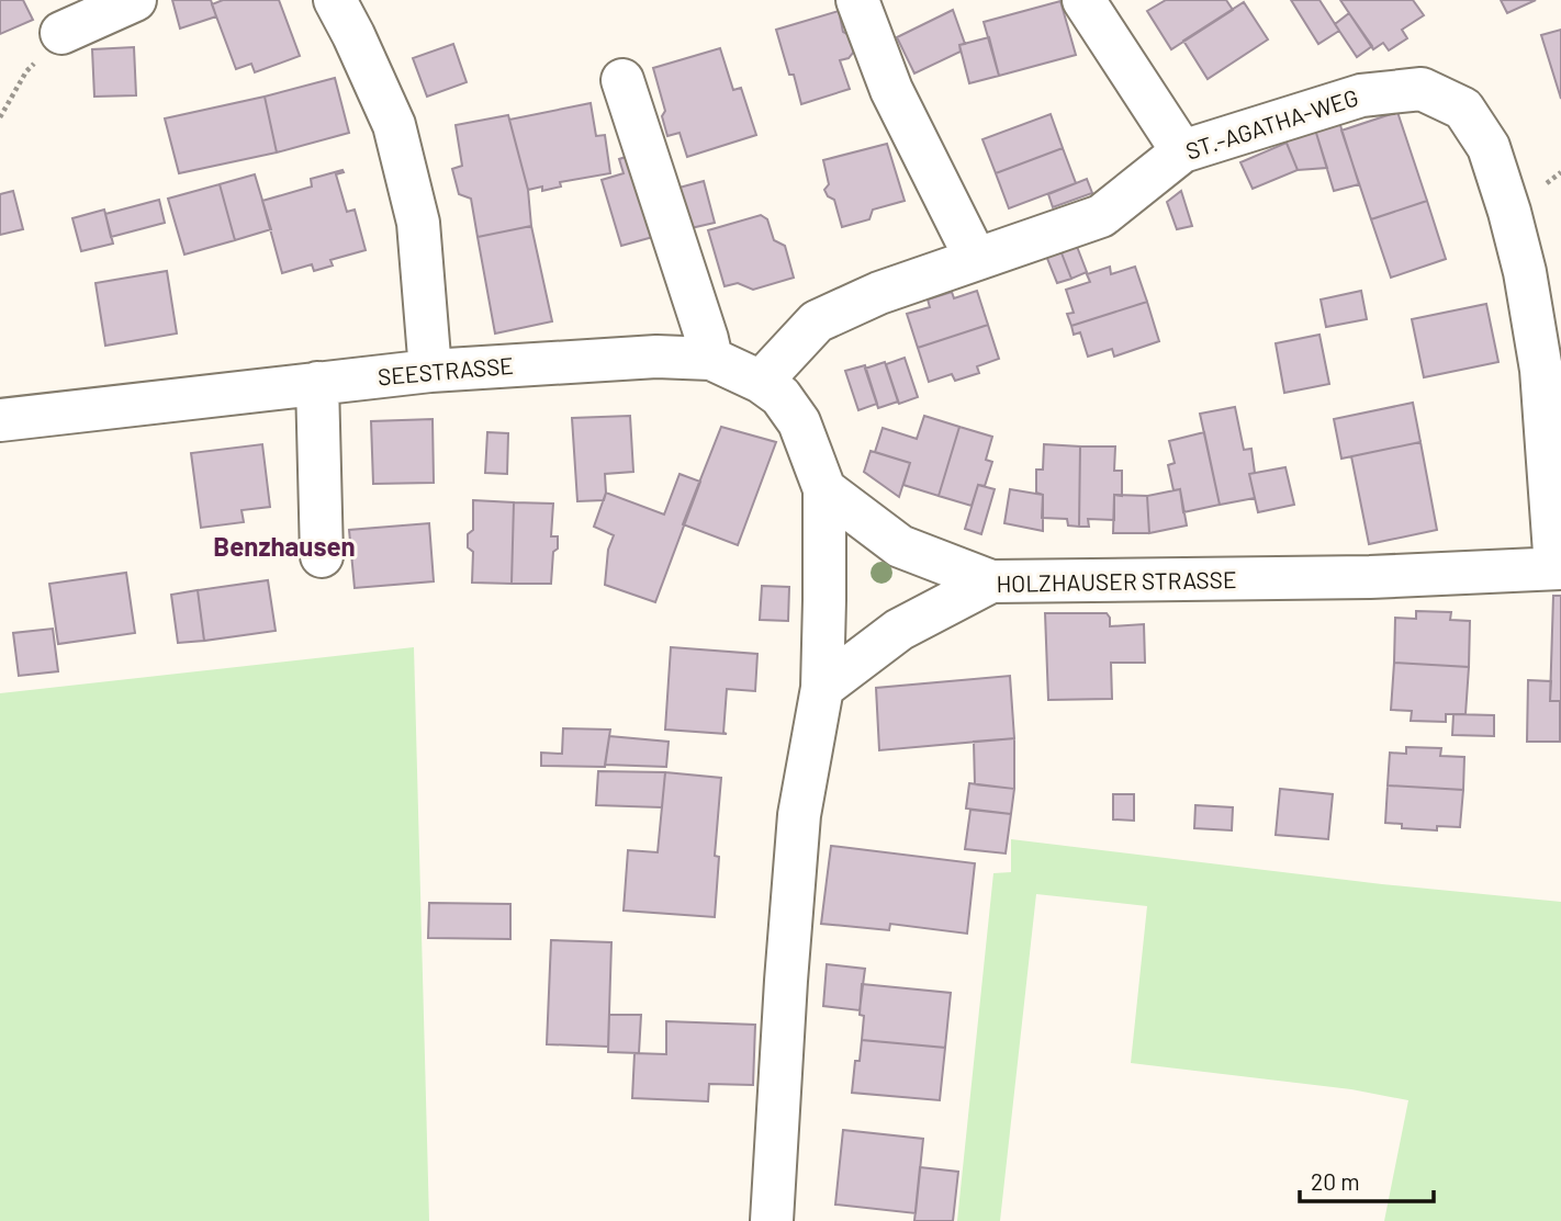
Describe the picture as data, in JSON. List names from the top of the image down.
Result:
{
  "streets": {
    "street": ["ST.-AGATHA-WEG", "SEESTRASSE", "HOLZHAUSER STRASSE"]
  },
  "crossings": [
    ["ST.-AGATHA-WEG", "SEESTRASSE"],
    ["ST.-AGATHA-WEG", "HOLZHAUSER STRASSE"],
    ["SEESTRASSE", "HOLZHAUSER STRASSE"]
  ],
  "districts": ["Benzhausen"],
  "scale_bar": "20 m"
}
